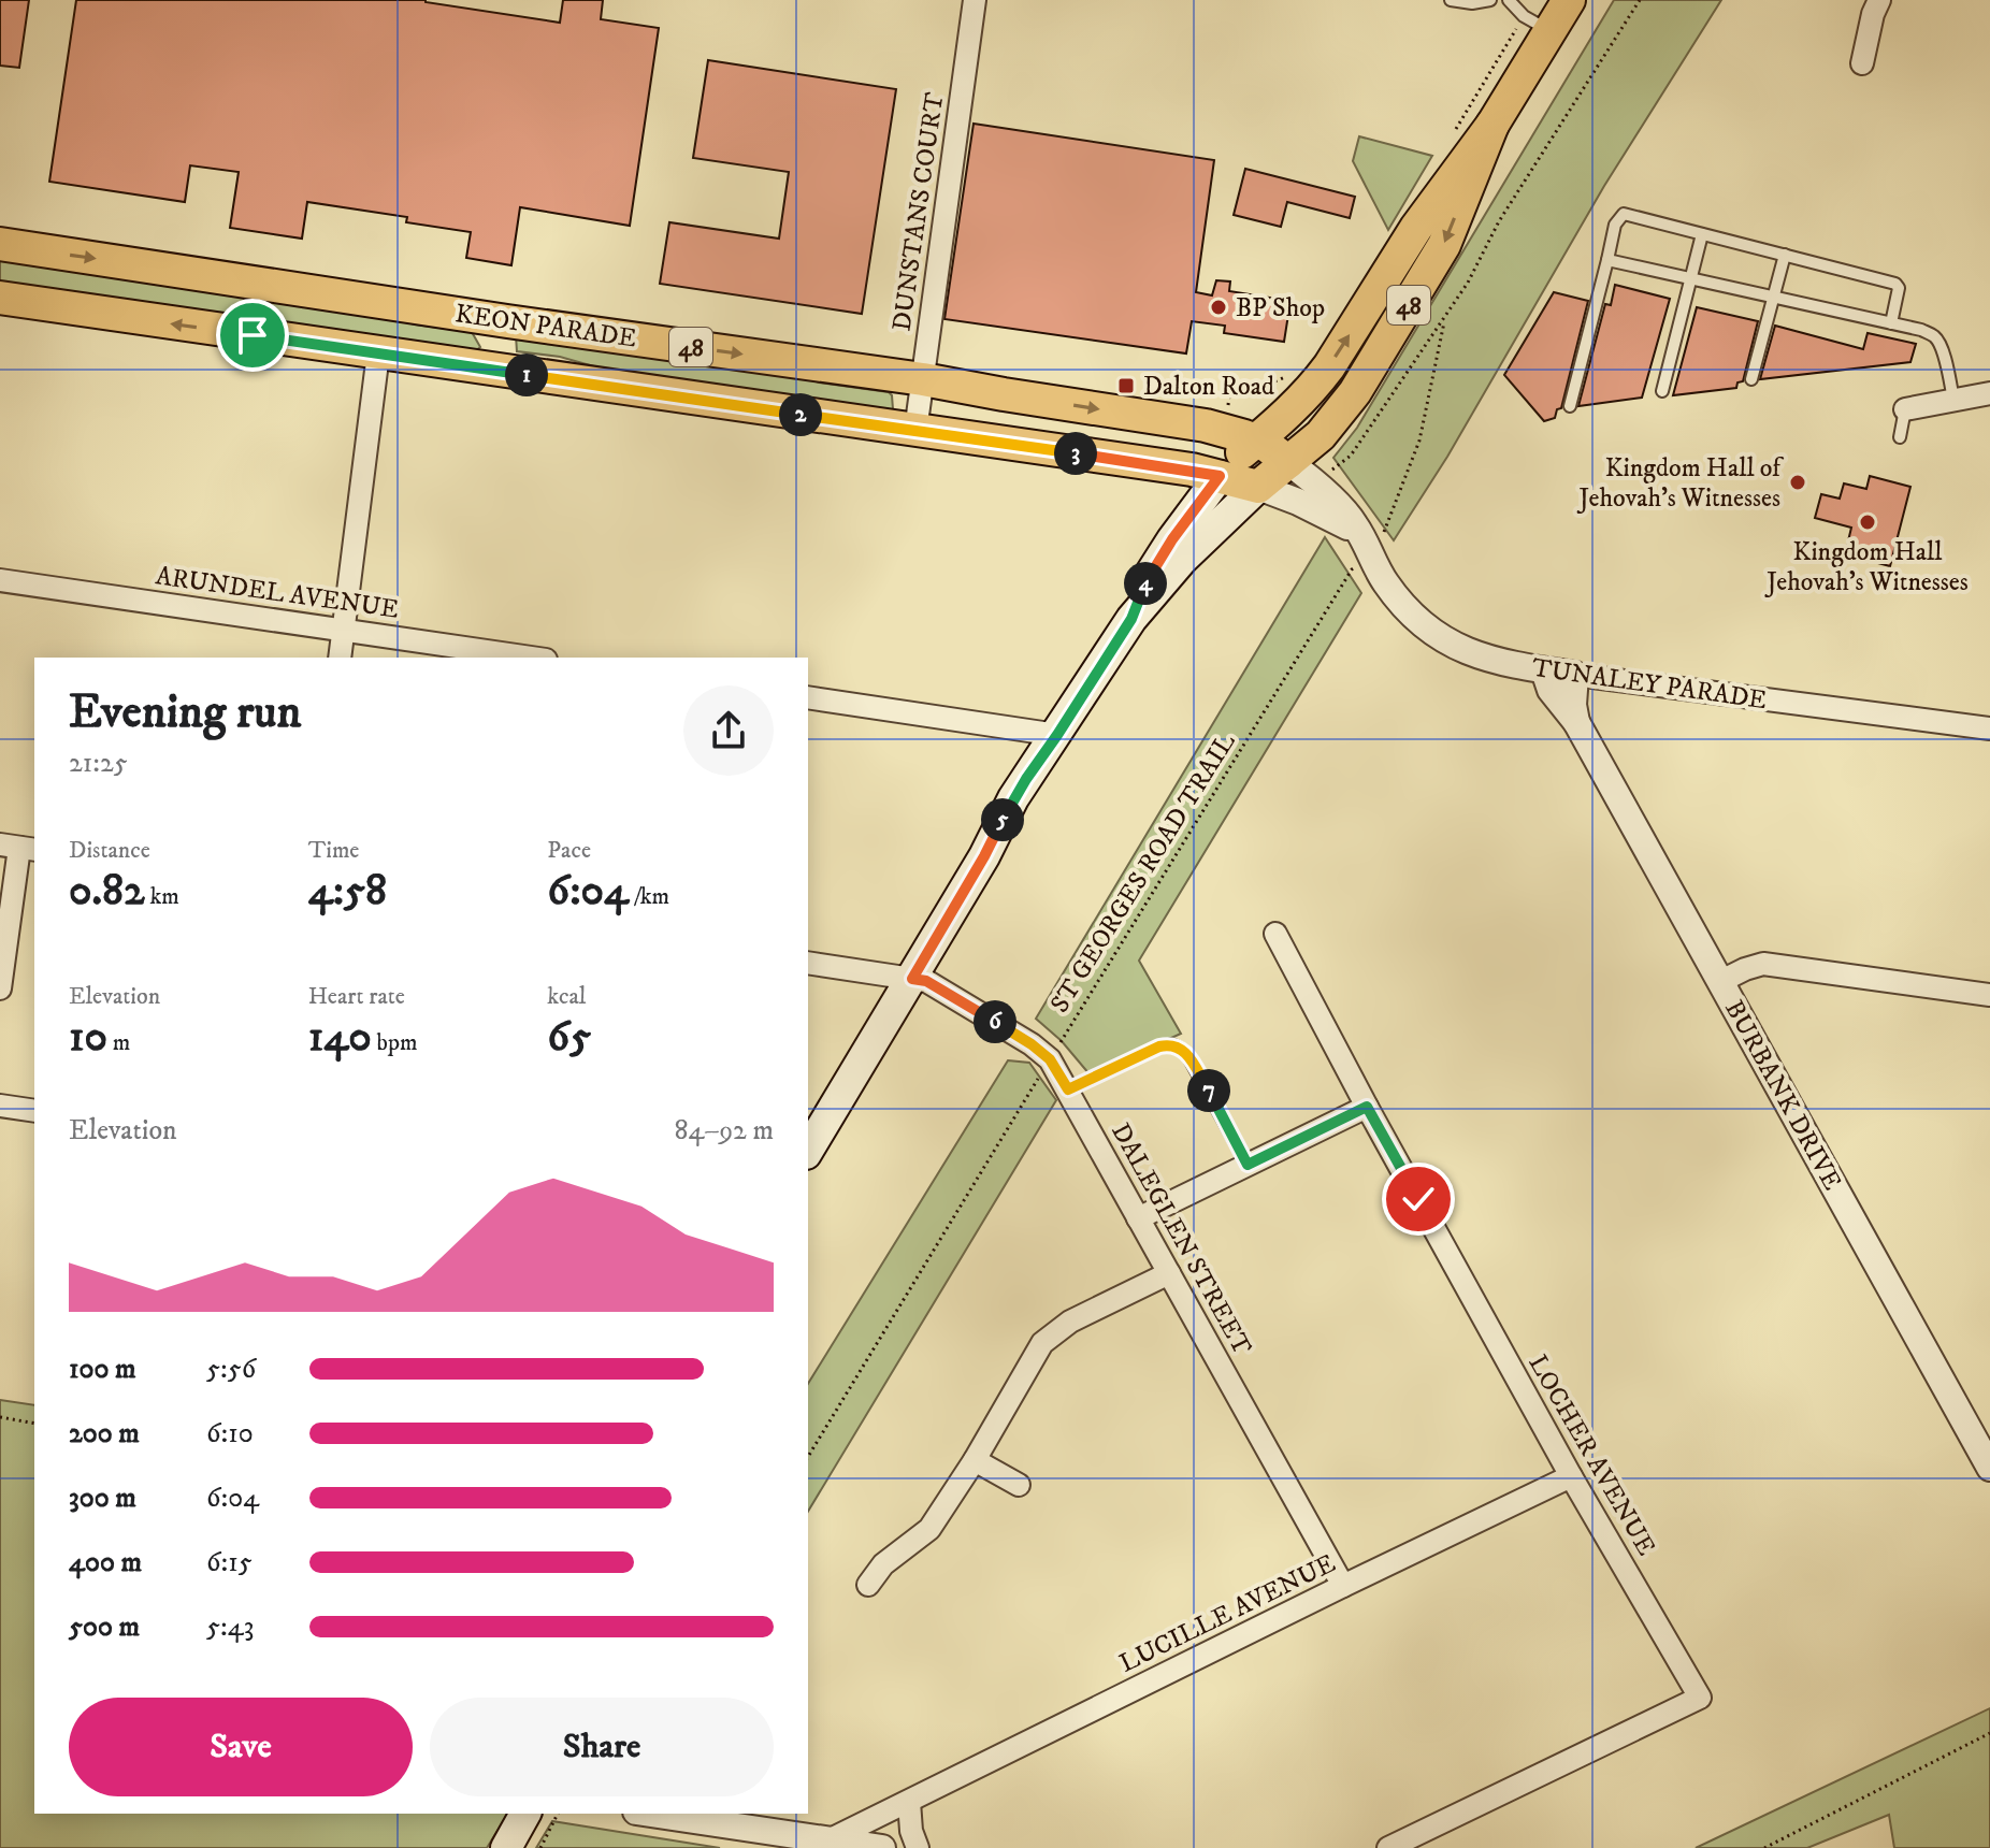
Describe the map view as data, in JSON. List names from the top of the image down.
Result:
{
  "streets": {
    "main road": ["48", "KEON PARADE"],
    "street": [
      "DUNSTANS COURT",
      "ARUNDEL AVENUE",
      "TUNALEY PARADE",
      "BURBANK DRIVE",
      "DALEGLEN STREET",
      "LOCHER AVENUE",
      "LUCILLE AVENUE"
    ],
    "path": ["ST GEORGES ROAD TRAIL"]
  },
  "crossings": [
    ["DUNSTANS COURT", "KEON PARADE"],
    ["48", "KEON PARADE"],
    ["48", "TUNALEY PARADE"],
    ["KEON PARADE", "TUNALEY PARADE"],
    ["TUNALEY PARADE", "BURBANK DRIVE"],
    ["ST GEORGES ROAD TRAIL", "DALEGLEN STREET"],
    ["DALEGLEN STREET", "LUCILLE AVENUE"],
    ["LOCHER AVENUE", "LUCILLE AVENUE"]
  ],
  "places": {
    "other": ["BP Shop", "Kingdom Hall of Jehovah's Witnesses", "Kingdom Hall Jehovah's Witnesses"],
    "transit": ["Dalton Road"]
  },
  "page": {
    "pins": [
      "1",
      "2",
      "3",
      "4",
      "5",
      "6",
      "7"
    ],
    "heading": ["Evening run", "21:25"],
    "stats": [
      ["Distance", "0.82 km"],
      ["Time", "4:58"],
      ["Pace", "6:04 /km"],
      ["Elevation", "10 m"],
      ["Heart rate", "140 bpm"],
      ["kcal", "65"]
    ],
    "chart": ["Elevation", "84–92 m"],
    "list": [
      {
        "name": "100 m",
        "note": "5:56"
      },
      {
        "name": "200 m",
        "note": "6:10"
      },
      {
        "name": "300 m",
        "note": "6:04"
      },
      {
        "name": "400 m",
        "note": "6:15"
      },
      {
        "name": "500 m",
        "note": "5:43"
      }
    ],
    "buttons": ["Save", "Share"]
  }
}
